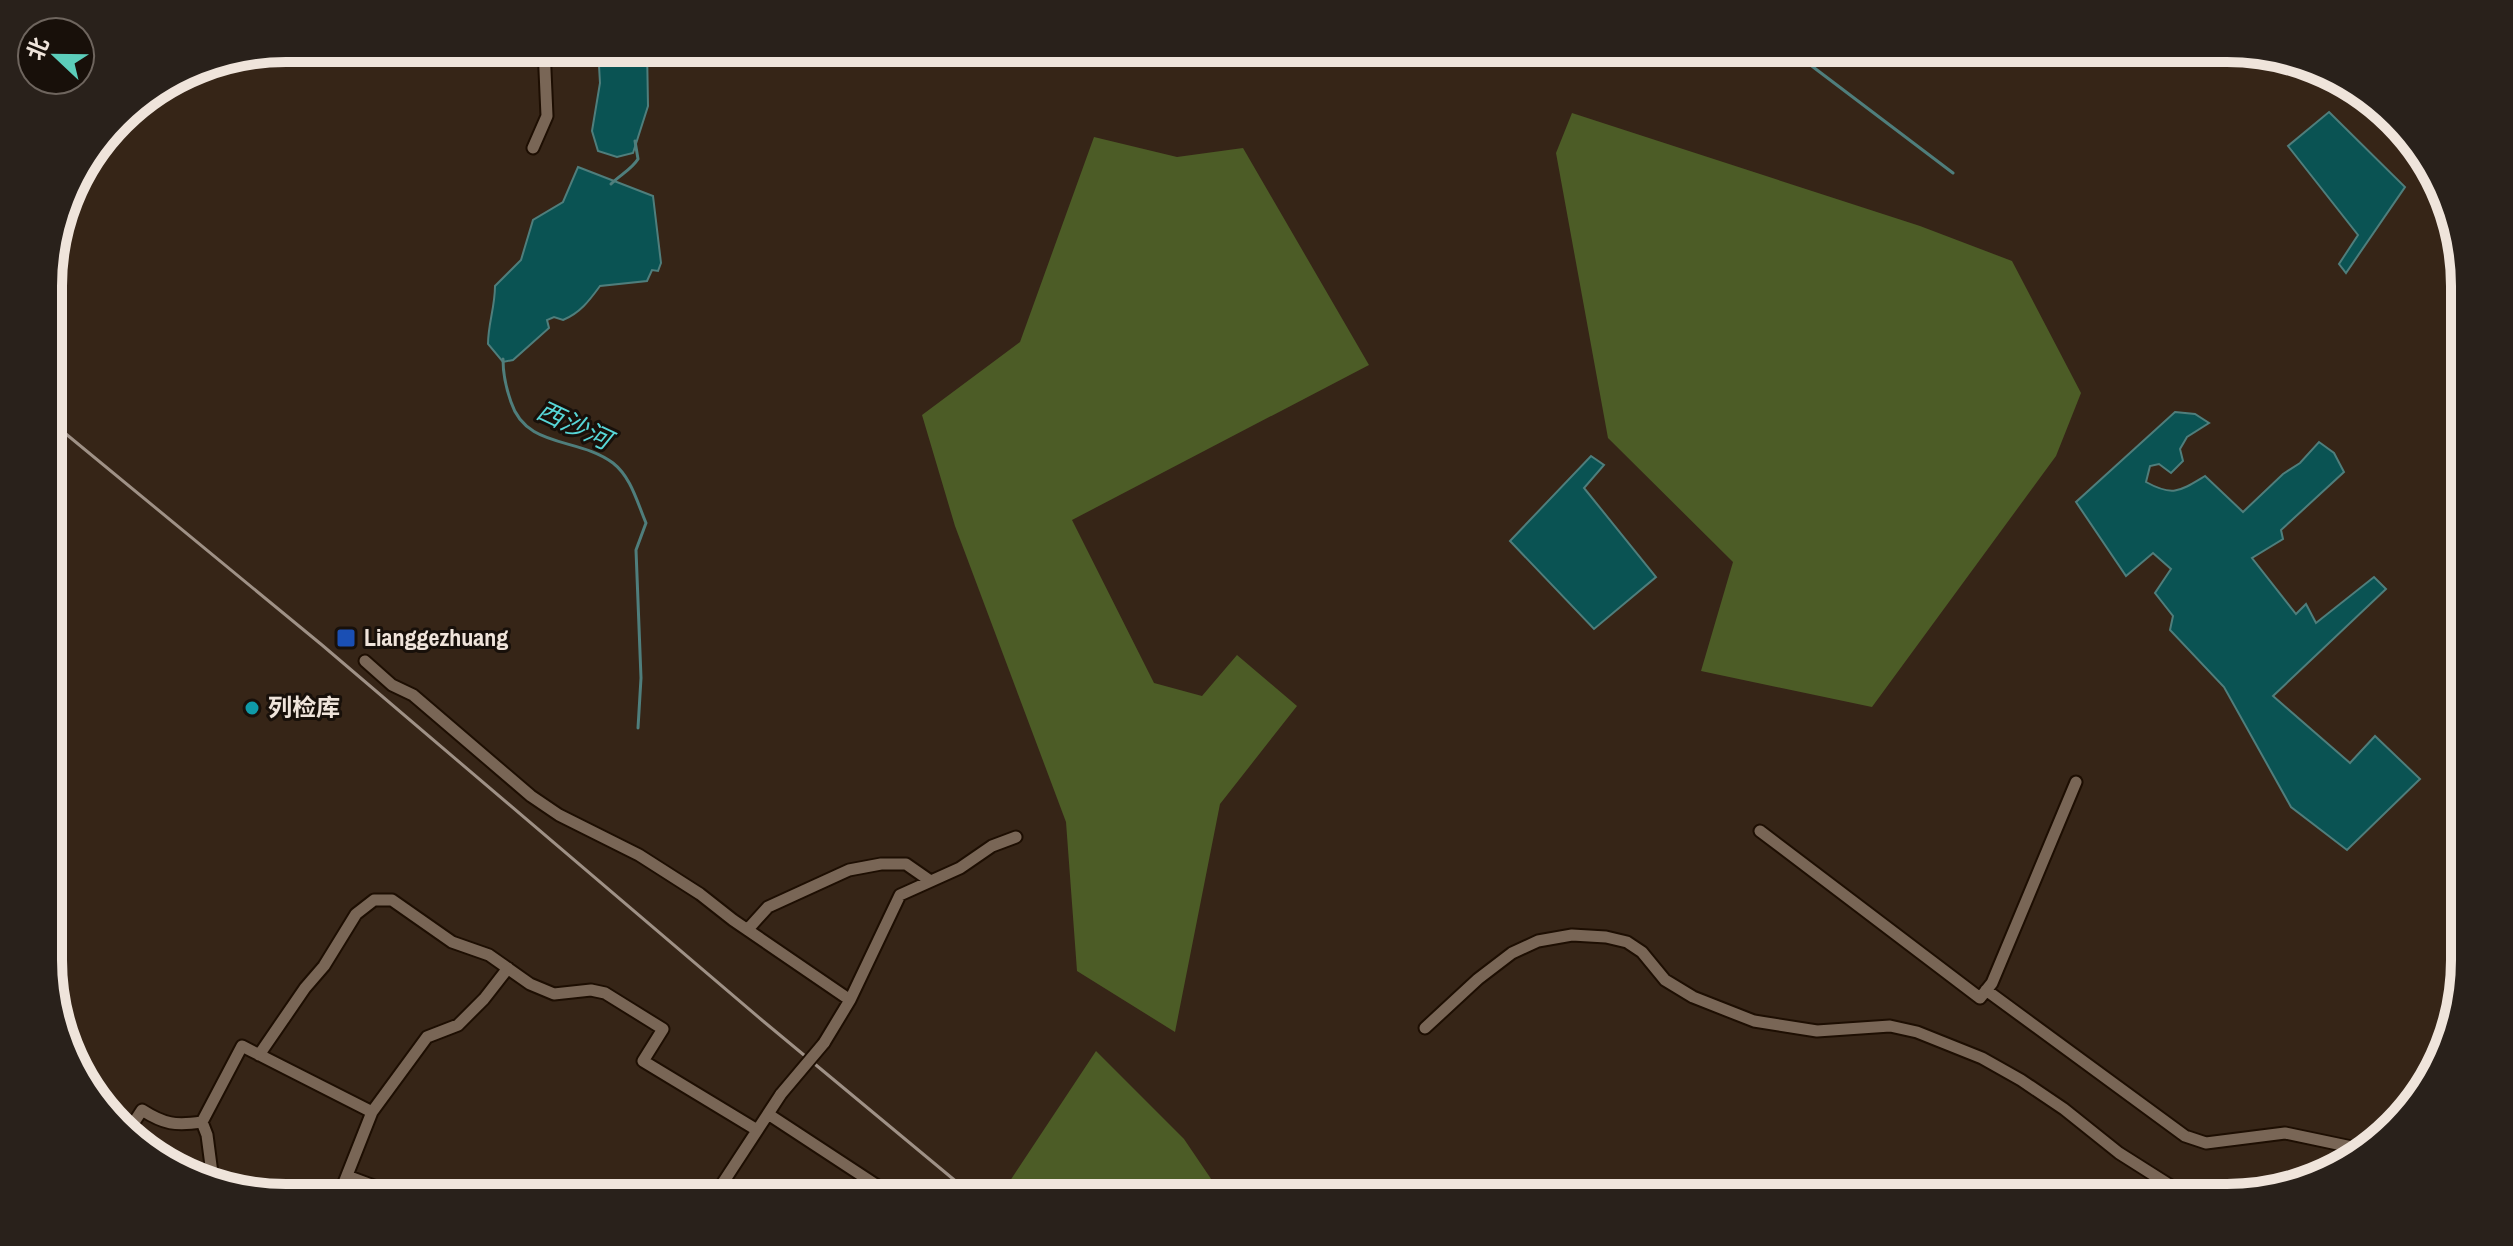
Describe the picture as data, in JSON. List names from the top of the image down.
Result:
{
  "water": ["西沙河"],
  "places": {
    "transit": ["Lianggezhuang"],
    "other": ["列检库"]
  },
  "north": "left"
}
